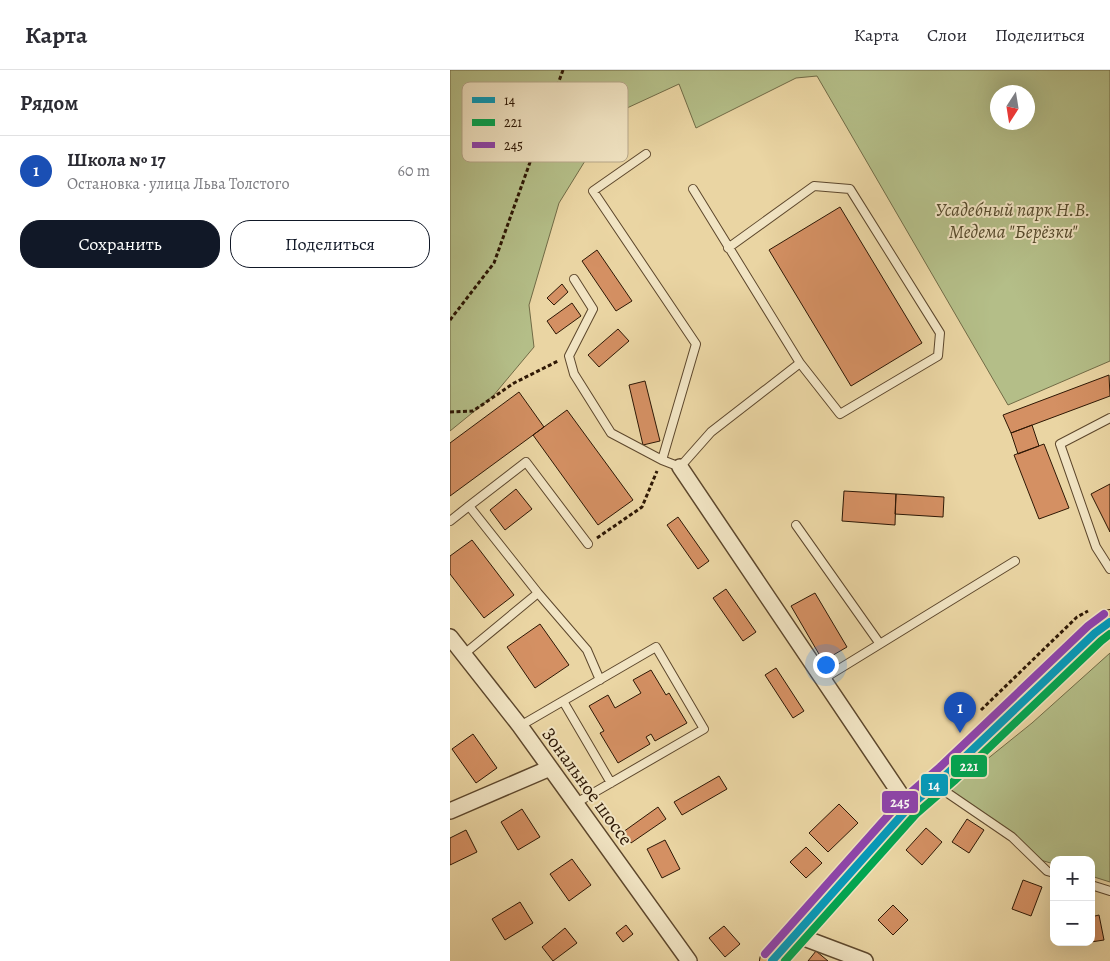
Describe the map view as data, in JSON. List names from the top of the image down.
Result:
{
  "streets": {
    "street": ["Зональное шоссе"]
  },
  "parks": ["Усадебный парк Н.В. Медема \"Берёзки\""],
  "lines": ["transit line 245", "transit line 14", "transit line 221"],
  "legend": ["14", "221", "245"],
  "north": "bottom",
  "page": {
    "header": "Карта",
    "nav": ["Карта", "Слои", "Поделиться"],
    "heading": "Рядом",
    "list": [
      {
        "mark": "1",
        "name": "Школа № 17",
        "note": "Остановка · улица Льва Толстого",
        "value": "60 m"
      }
    ],
    "buttons": ["Сохранить", "Поделиться"],
    "pins": "1",
    "map_buttons": ["+", "−"]
  }
}
